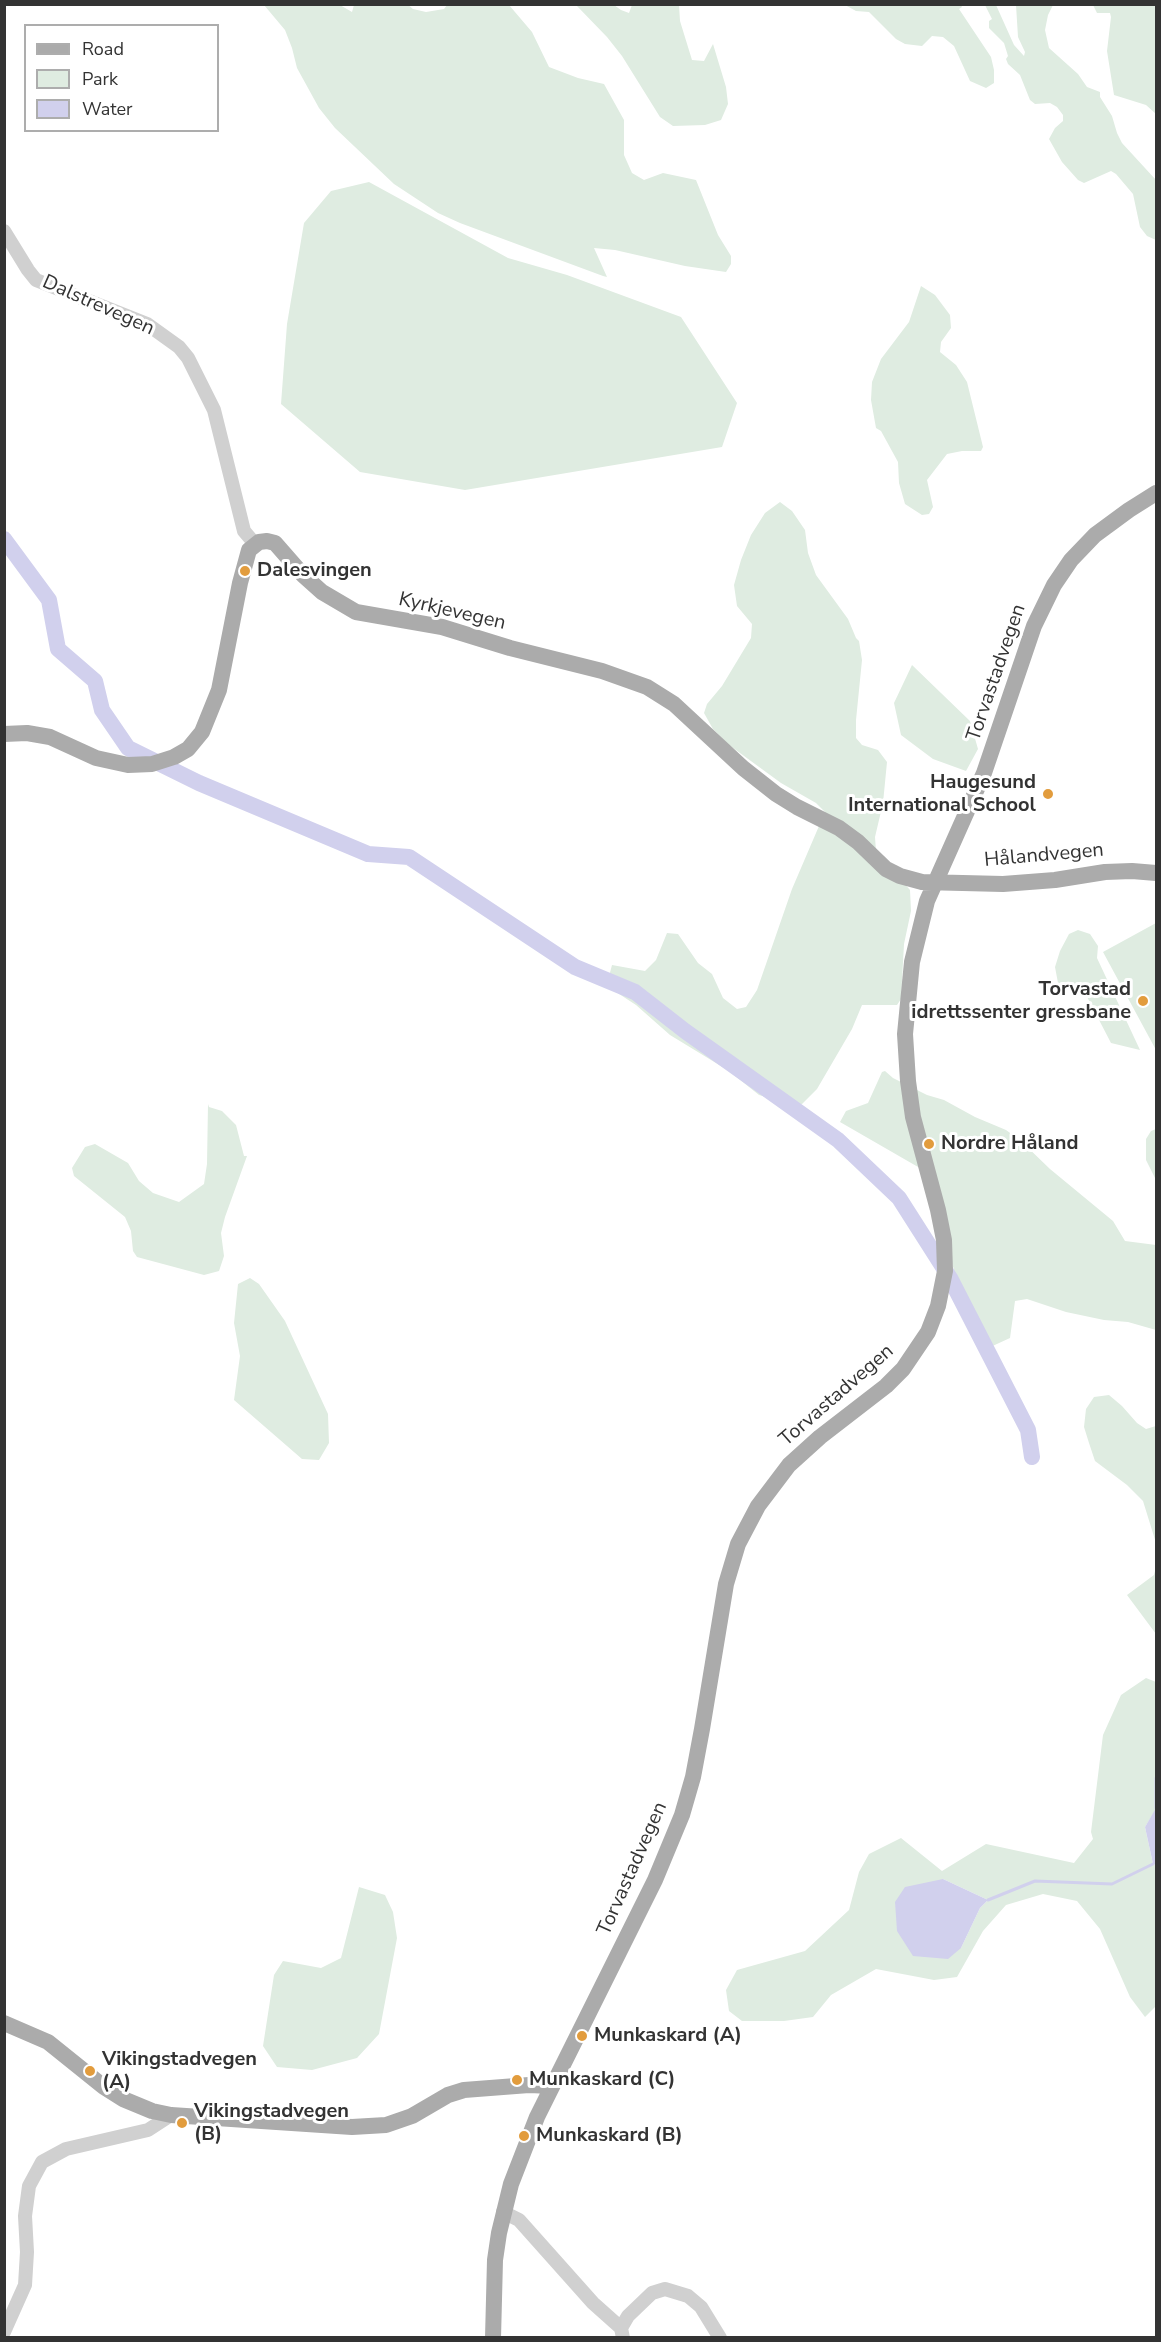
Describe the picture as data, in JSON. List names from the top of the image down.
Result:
{
  "streets": {
    "main road": ["Kyrkjevegen", "Torvastadvegen", "Hålandvegen"],
    "street": ["Dalstrevegen"]
  },
  "crossings": [
    ["Dalstrevegen", "Kyrkjevegen"],
    ["Kyrkjevegen", "Torvastadvegen"],
    ["Kyrkjevegen", "Hålandvegen"],
    ["Torvastadvegen", "Hålandvegen"]
  ],
  "places": [
    "Dalesvingen",
    "Haugesund International School",
    "Torvastad idrettssenter gressbane",
    "Nordre Håland",
    "Munkaskard (A)",
    "Vikingstadvegen (A)",
    "Munkaskard (C)",
    "Vikingstadvegen (B)",
    "Munkaskard (B)"
  ],
  "legend": ["Road", "Park", "Water"]
}
